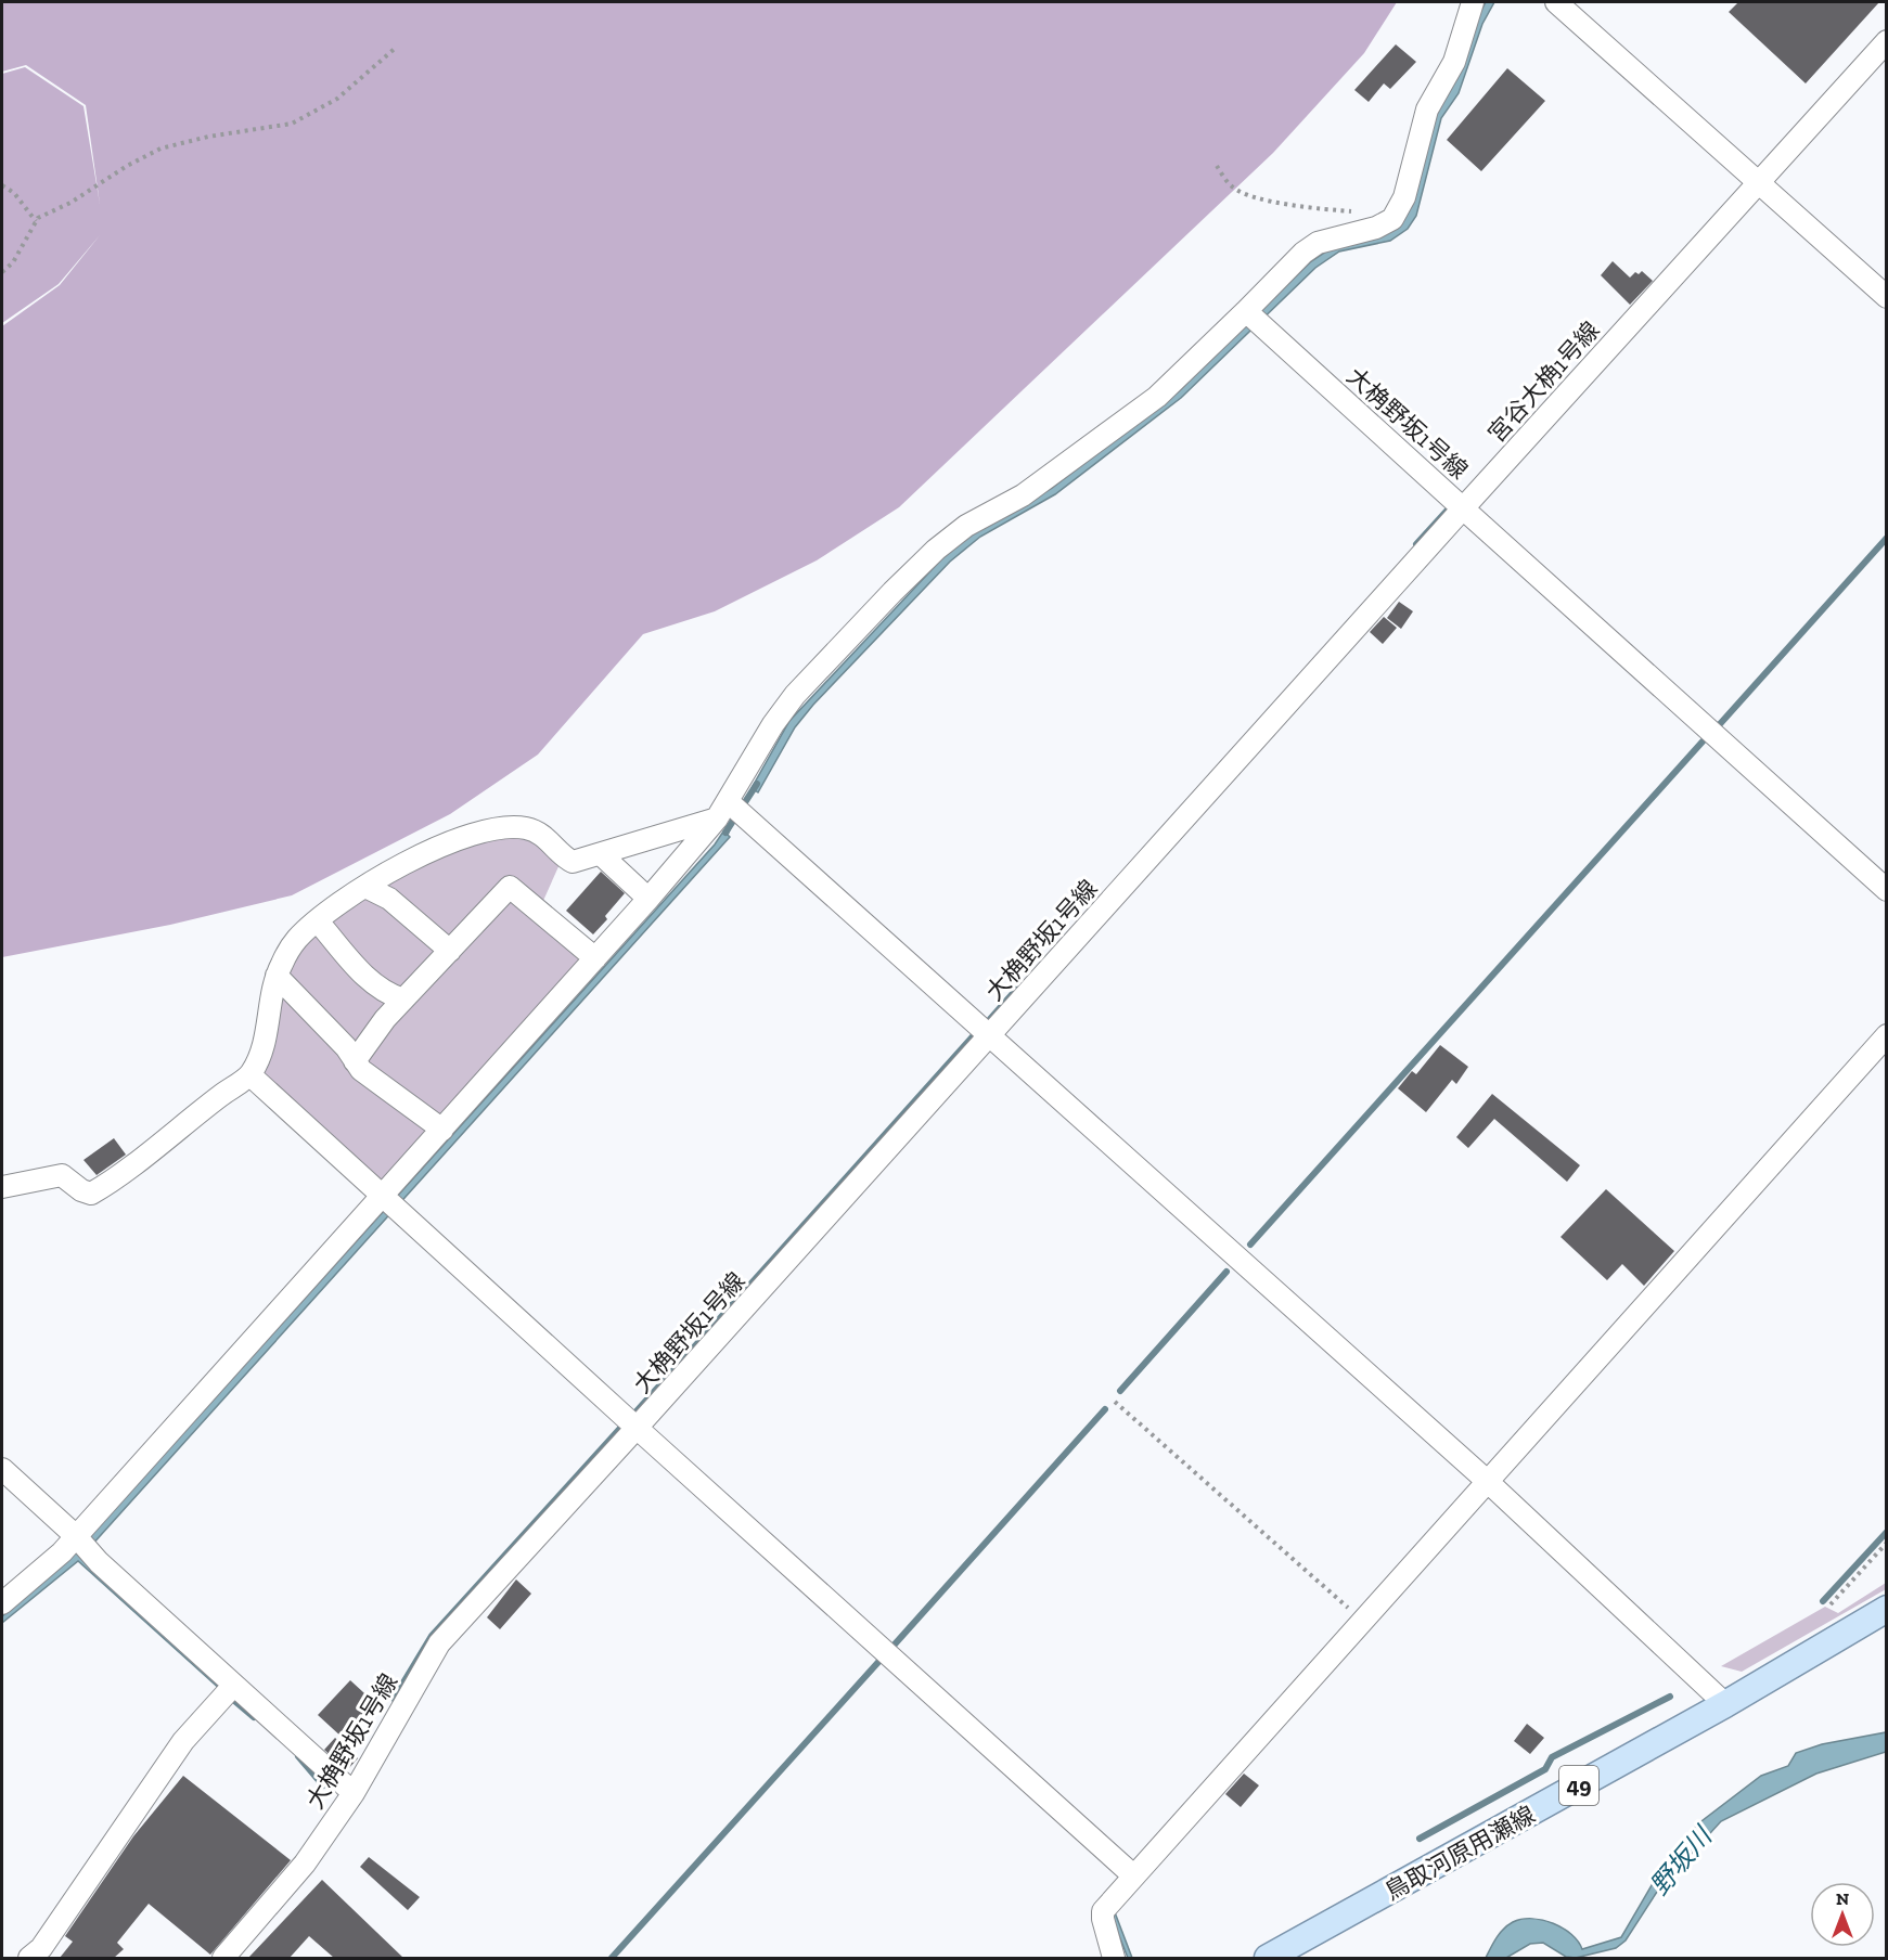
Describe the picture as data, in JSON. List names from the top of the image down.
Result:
{
  "streets": {
    "main road": ["49", "鳥取河原用瀬線"],
    "street": ["宮谷大桷1号線", "大桷野坂1号線"]
  },
  "crossings": [
    ["宮谷大桷1号線", "大桷野坂1号線"]
  ],
  "water": ["野坂川"],
  "north": "top"
}
